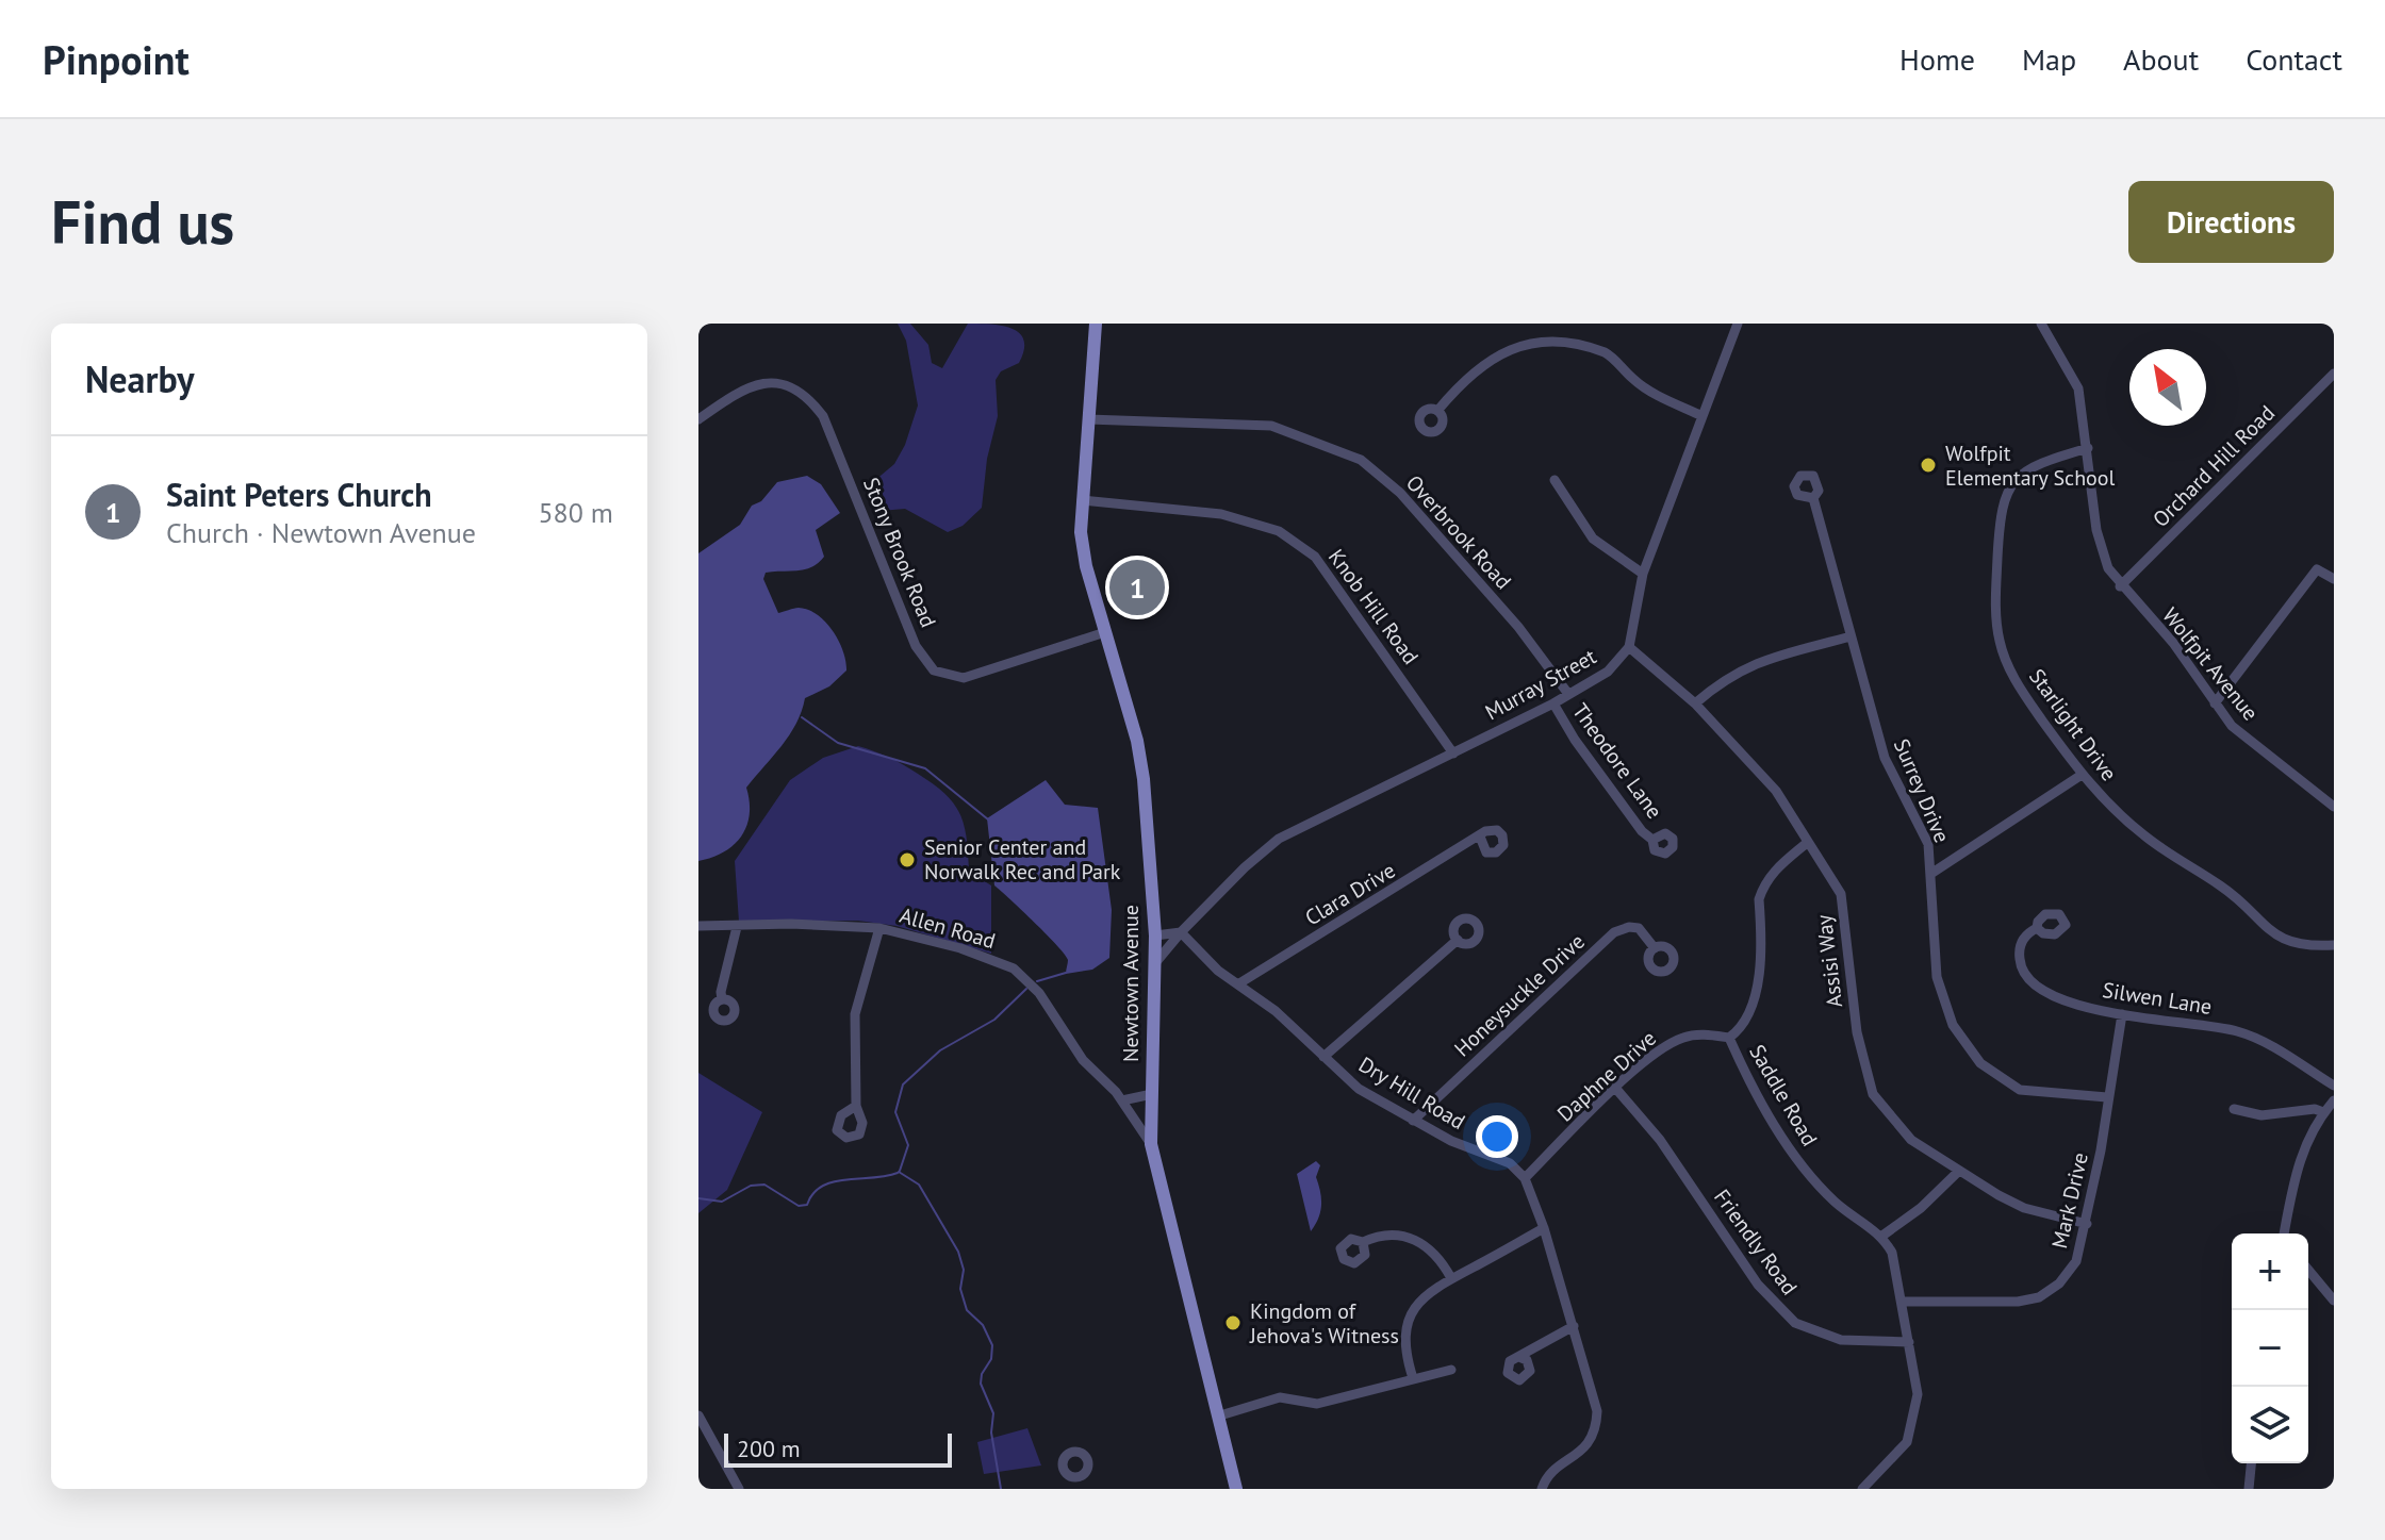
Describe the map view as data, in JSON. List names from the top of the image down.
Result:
{
  "streets": {
    "main road": ["Newtown Avenue"],
    "street": [
      "Orchard Hill Road",
      "Overbrook Road",
      "Stony Brook Road",
      "Knob Hill Road",
      "Wolfpit Avenue",
      "Murray Street",
      "Starlight Drive",
      "Theodore Lane",
      "Surrey Drive",
      "Clara Drive",
      "Allen Road",
      "Assisi Way",
      "Honeysuckle Drive",
      "Silwen Lane",
      "Daphne Drive",
      "Dry Hill Road",
      "Saddle Road",
      "Mark Drive",
      "Friendly Road"
    ]
  },
  "crossings": [
    ["Orchard Hill Road", "Wolfpit Avenue"],
    ["Overbrook Road", "Murray Street"],
    ["Overbrook Road", "Newtown Avenue"],
    ["Stony Brook Road", "Newtown Avenue"],
    ["Knob Hill Road", "Murray Street"],
    ["Knob Hill Road", "Newtown Avenue"],
    ["Wolfpit Avenue", "Starlight Drive"],
    ["Murray Street", "Theodore Lane"],
    ["Murray Street", "Assisi Way"],
    ["Murray Street", "Newtown Avenue"],
    ["Murray Street", "Dry Hill Road"],
    ["Surrey Drive", "Mark Drive"],
    ["Clara Drive", "Dry Hill Road"],
    ["Allen Road", "Newtown Avenue"],
    ["Assisi Way", "Saddle Road"],
    ["Assisi Way", "Mark Drive"],
    ["Honeysuckle Drive", "Dry Hill Road"],
    ["Silwen Lane", "Mark Drive"],
    ["Daphne Drive", "Dry Hill Road"],
    ["Daphne Drive", "Saddle Road"],
    ["Daphne Drive", "Friendly Road"]
  ],
  "places": ["Wolfpit Elementary School", "Senior Center and Norwalk Rec and Park", "Kingdom of Jehova's Witness"],
  "scale_bar": "200 m",
  "north": "top left",
  "page": {
    "header": "Pinpoint",
    "nav": [
      "Home",
      "Map",
      "About",
      "Contact"
    ],
    "buttons": "Directions",
    "title": "Find us",
    "heading": "Nearby",
    "list": [
      {
        "mark": "1",
        "name": "Saint Peters Church",
        "note": "Church · Newtown Avenue",
        "value": "580 m"
      }
    ],
    "pins": "1",
    "map_buttons": ["+", "−"],
    "scale": "200 m"
  }
}
